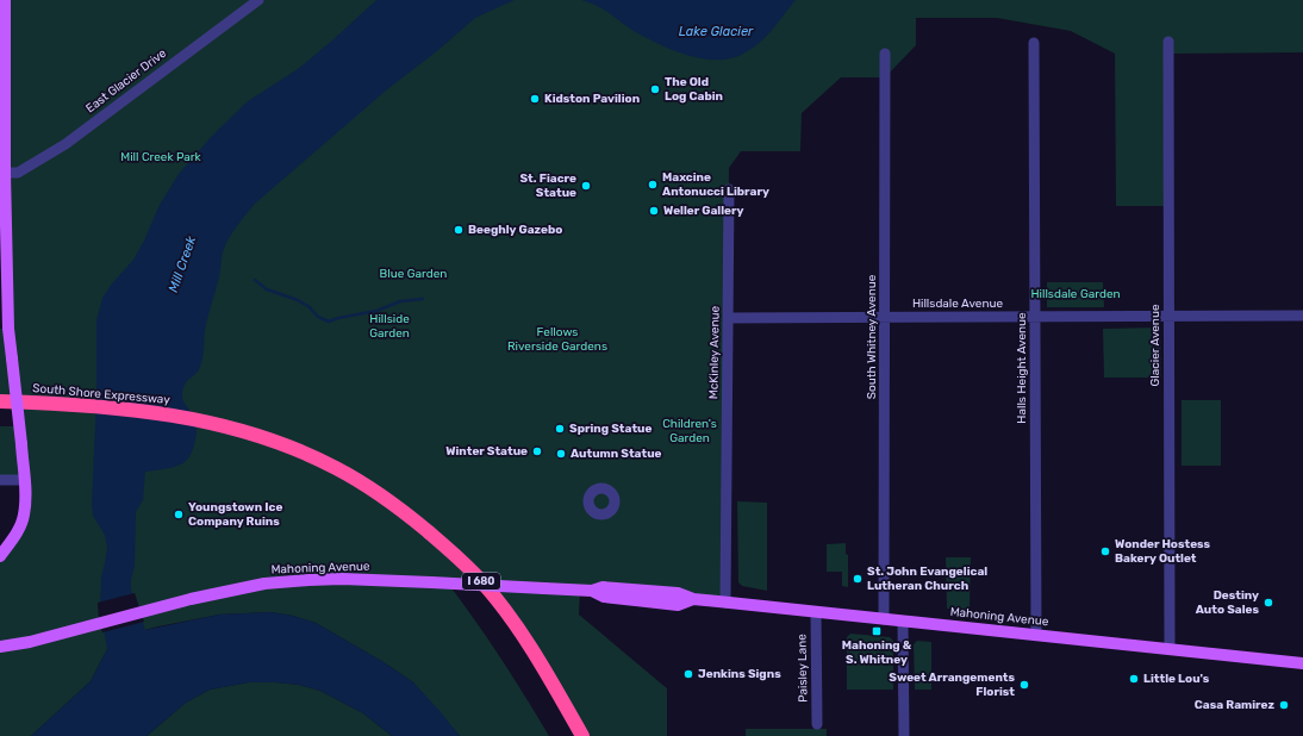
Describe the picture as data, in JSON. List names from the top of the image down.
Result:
{
  "streets": {
    "highway": ["South Shore Expressway", "I 680"],
    "main road": ["Mahoning Avenue"],
    "street": [
      "East Glacier Drive",
      "Hillsdale Avenue",
      "South Whitney Avenue",
      "Glacier Avenue",
      "McKinley Avenue",
      "Halls Height Avenue",
      "Paisley Lane"
    ]
  },
  "crossings": [
    ["Hillsdale Avenue", "South Whitney Avenue"],
    ["Hillsdale Avenue", "Glacier Avenue"],
    ["Hillsdale Avenue", "McKinley Avenue"],
    ["Hillsdale Avenue", "Halls Height Avenue"],
    ["South Whitney Avenue", "Mahoning Avenue"],
    ["Glacier Avenue", "Mahoning Avenue"],
    ["McKinley Avenue", "Mahoning Avenue"],
    ["Halls Height Avenue", "Mahoning Avenue"],
    ["Mahoning Avenue", "Paisley Lane"]
  ],
  "water": ["Lake Glacier", "Mill Creek"],
  "parks": [
    "Mill Creek Park",
    "Blue Garden",
    "Hillsdale Garden",
    "Hillside Garden",
    "Fellows Riverside Gardens",
    "Children's Garden"
  ],
  "places": {
    "other": [
      "The Old Log Cabin",
      "Kidston Pavilion",
      "Maxcine Antonucci Library",
      "St. Fiacre Statue",
      "Weller Gallery",
      "Beeghly Gazebo",
      "Spring Statue",
      "Winter Statue",
      "Autumn Statue",
      "Youngstown Ice Company Ruins",
      "Wonder Hostess Bakery Outlet",
      "St. John Evangelical Lutheran Church",
      "Destiny Auto Sales",
      "Jenkins Signs",
      "Little Lou's",
      "Sweet Arrangements Florist",
      "Casa Ramirez"
    ],
    "transit": ["Mahoning & S. Whitney"]
  }
}
